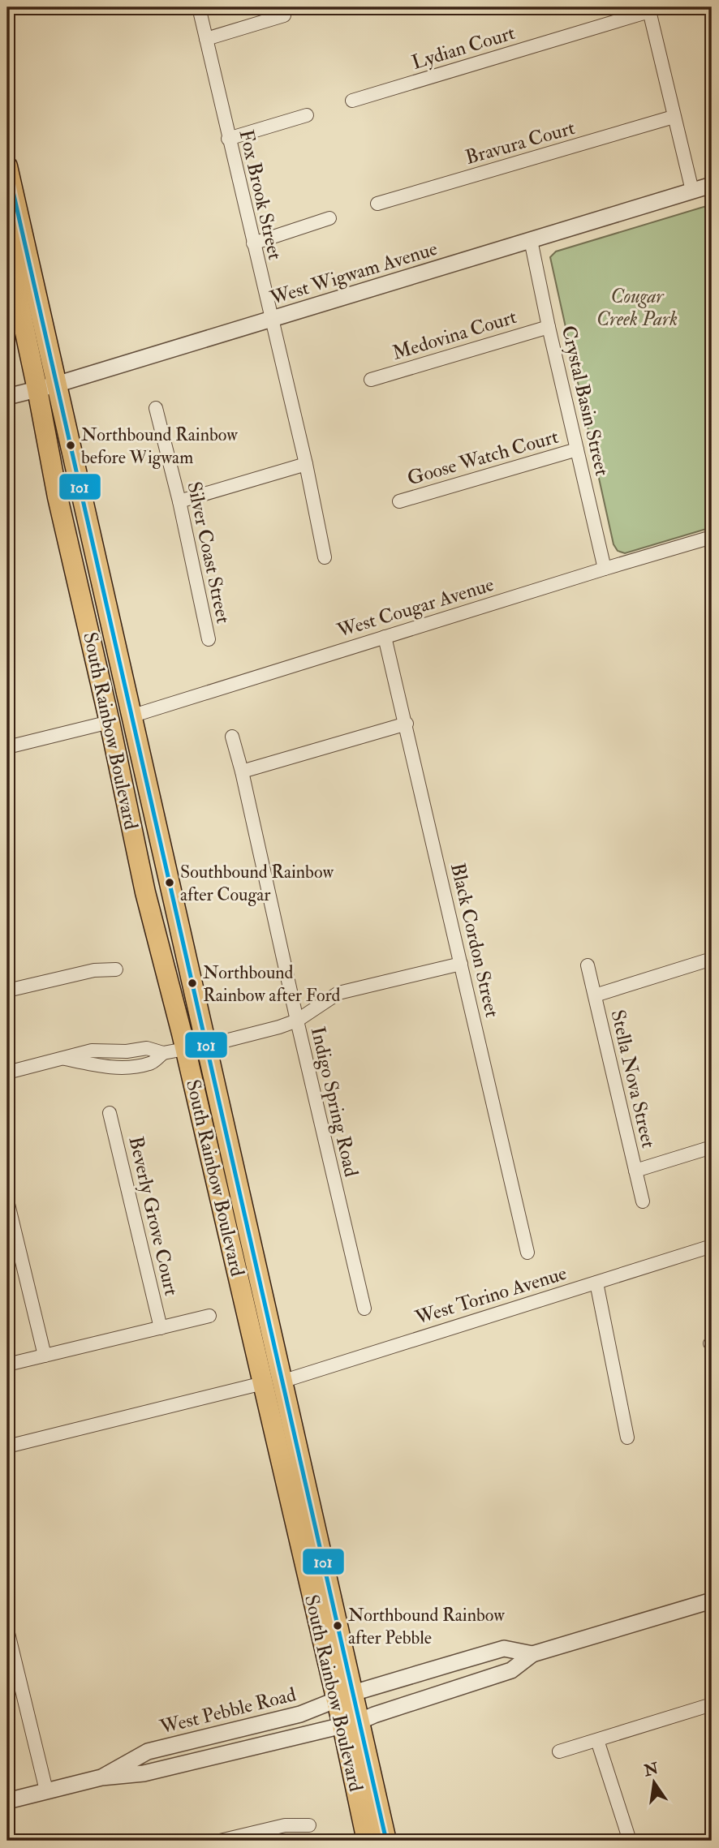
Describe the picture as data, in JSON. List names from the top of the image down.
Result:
{
  "streets": {
    "main road": ["South Rainbow Boulevard"],
    "street": [
      "Lydian Court",
      "Bravura Court",
      "Fox Brook Street",
      "West Wigwam Avenue",
      "Medovina Court",
      "Crystal Basin Street",
      "Goose Watch Court",
      "Silver Coast Street",
      "West Cougar Avenue",
      "Black Cordon Street",
      "Stella Nova Street",
      "Indigo Spring Road",
      "Beverly Grove Court",
      "West Torino Avenue",
      "West Pebble Road"
    ]
  },
  "crossings": [
    ["Fox Brook Street", "West Wigwam Avenue"],
    ["West Wigwam Avenue", "Crystal Basin Street"],
    ["West Wigwam Avenue", "South Rainbow Boulevard"],
    ["Medovina Court", "Crystal Basin Street"],
    ["Crystal Basin Street", "Goose Watch Court"],
    ["Crystal Basin Street", "West Cougar Avenue"],
    ["West Cougar Avenue", "South Rainbow Boulevard"],
    ["West Cougar Avenue", "Black Cordon Street"],
    ["South Rainbow Boulevard", "West Torino Avenue"],
    ["South Rainbow Boulevard", "West Pebble Road"]
  ],
  "parks": ["Cougar Creek Park"],
  "places": [
    "Northbound Rainbow before Wigwam",
    "Southbound Rainbow after Cougar",
    "Northbound Rainbow after Ford",
    "Northbound Rainbow after Pebble"
  ],
  "lines": ["transit line 101"],
  "north": "top"
}
